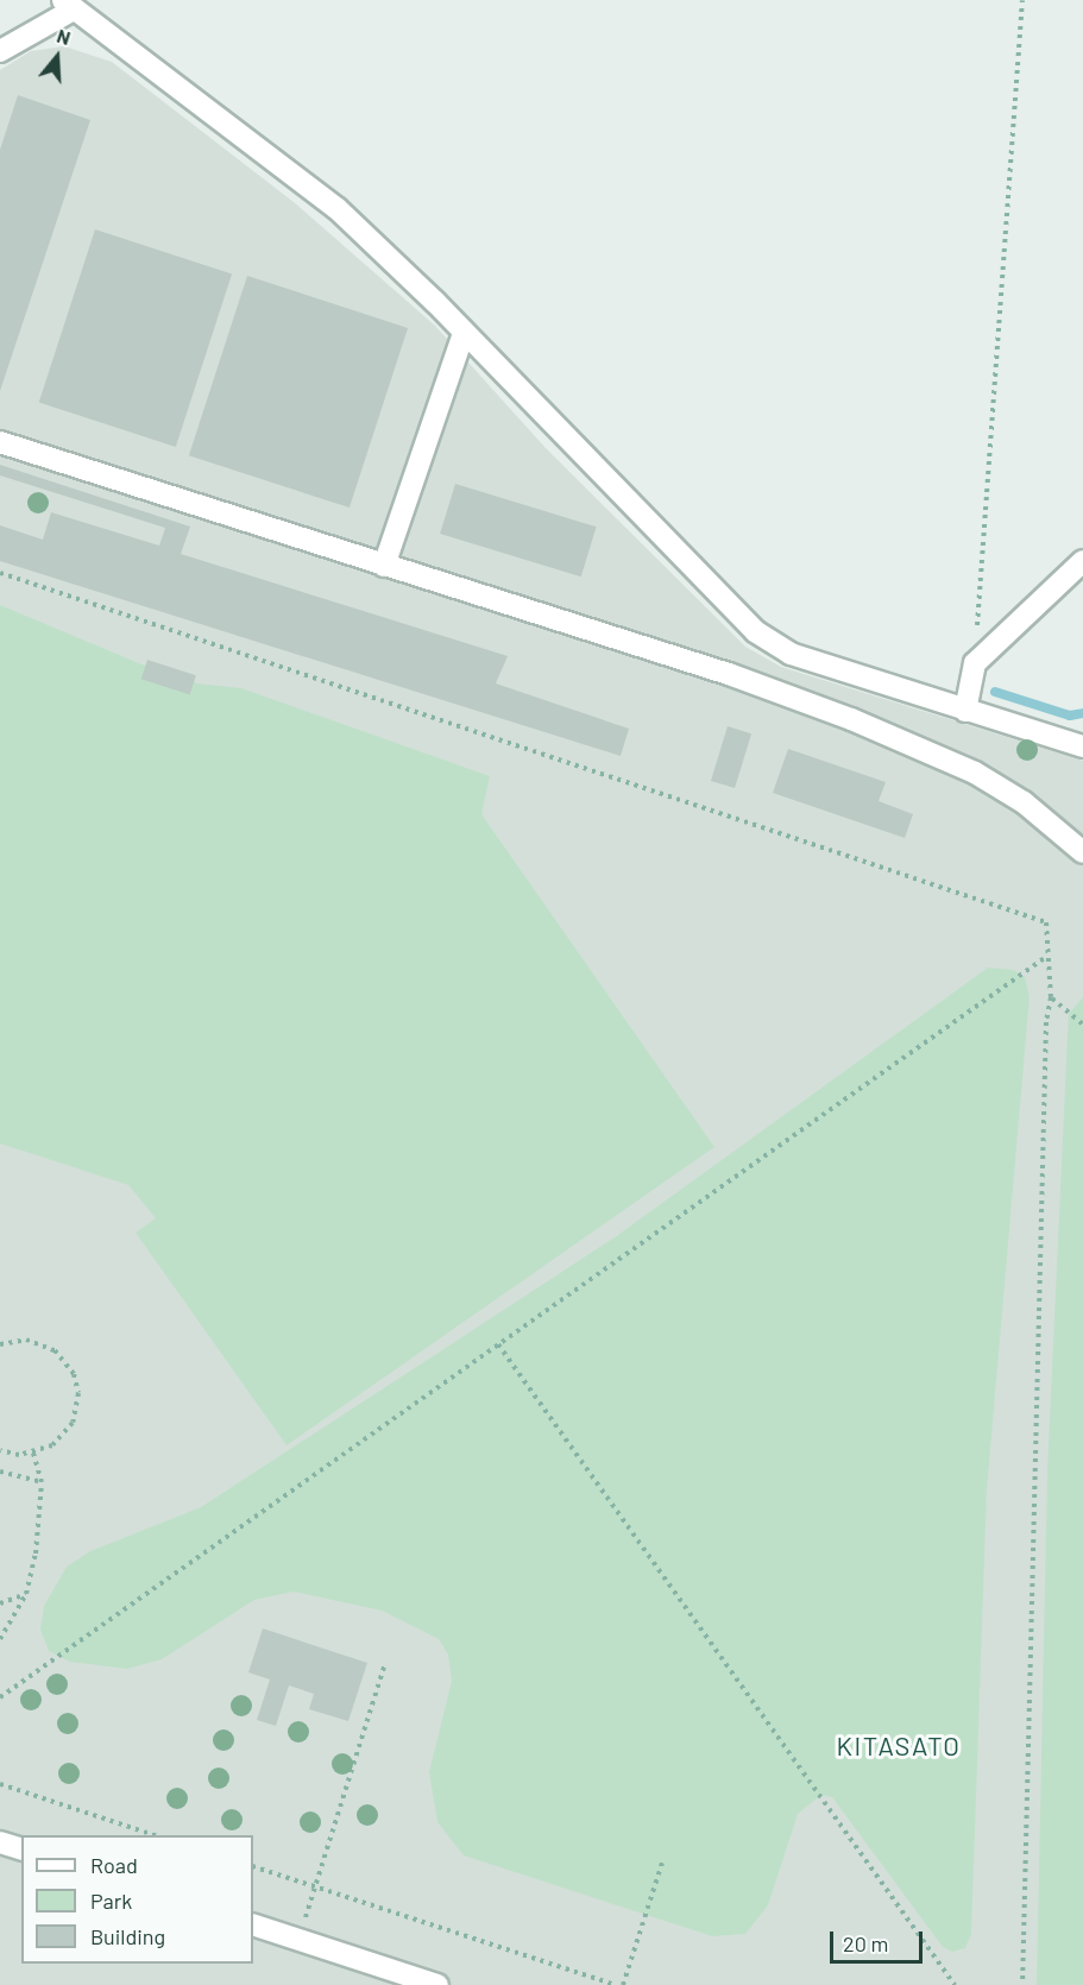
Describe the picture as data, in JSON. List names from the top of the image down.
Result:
{
  "districts": ["KITASATO"],
  "legend": ["Road", "Park", "Building"],
  "scale_bar": "20 m",
  "north": "top"
}
